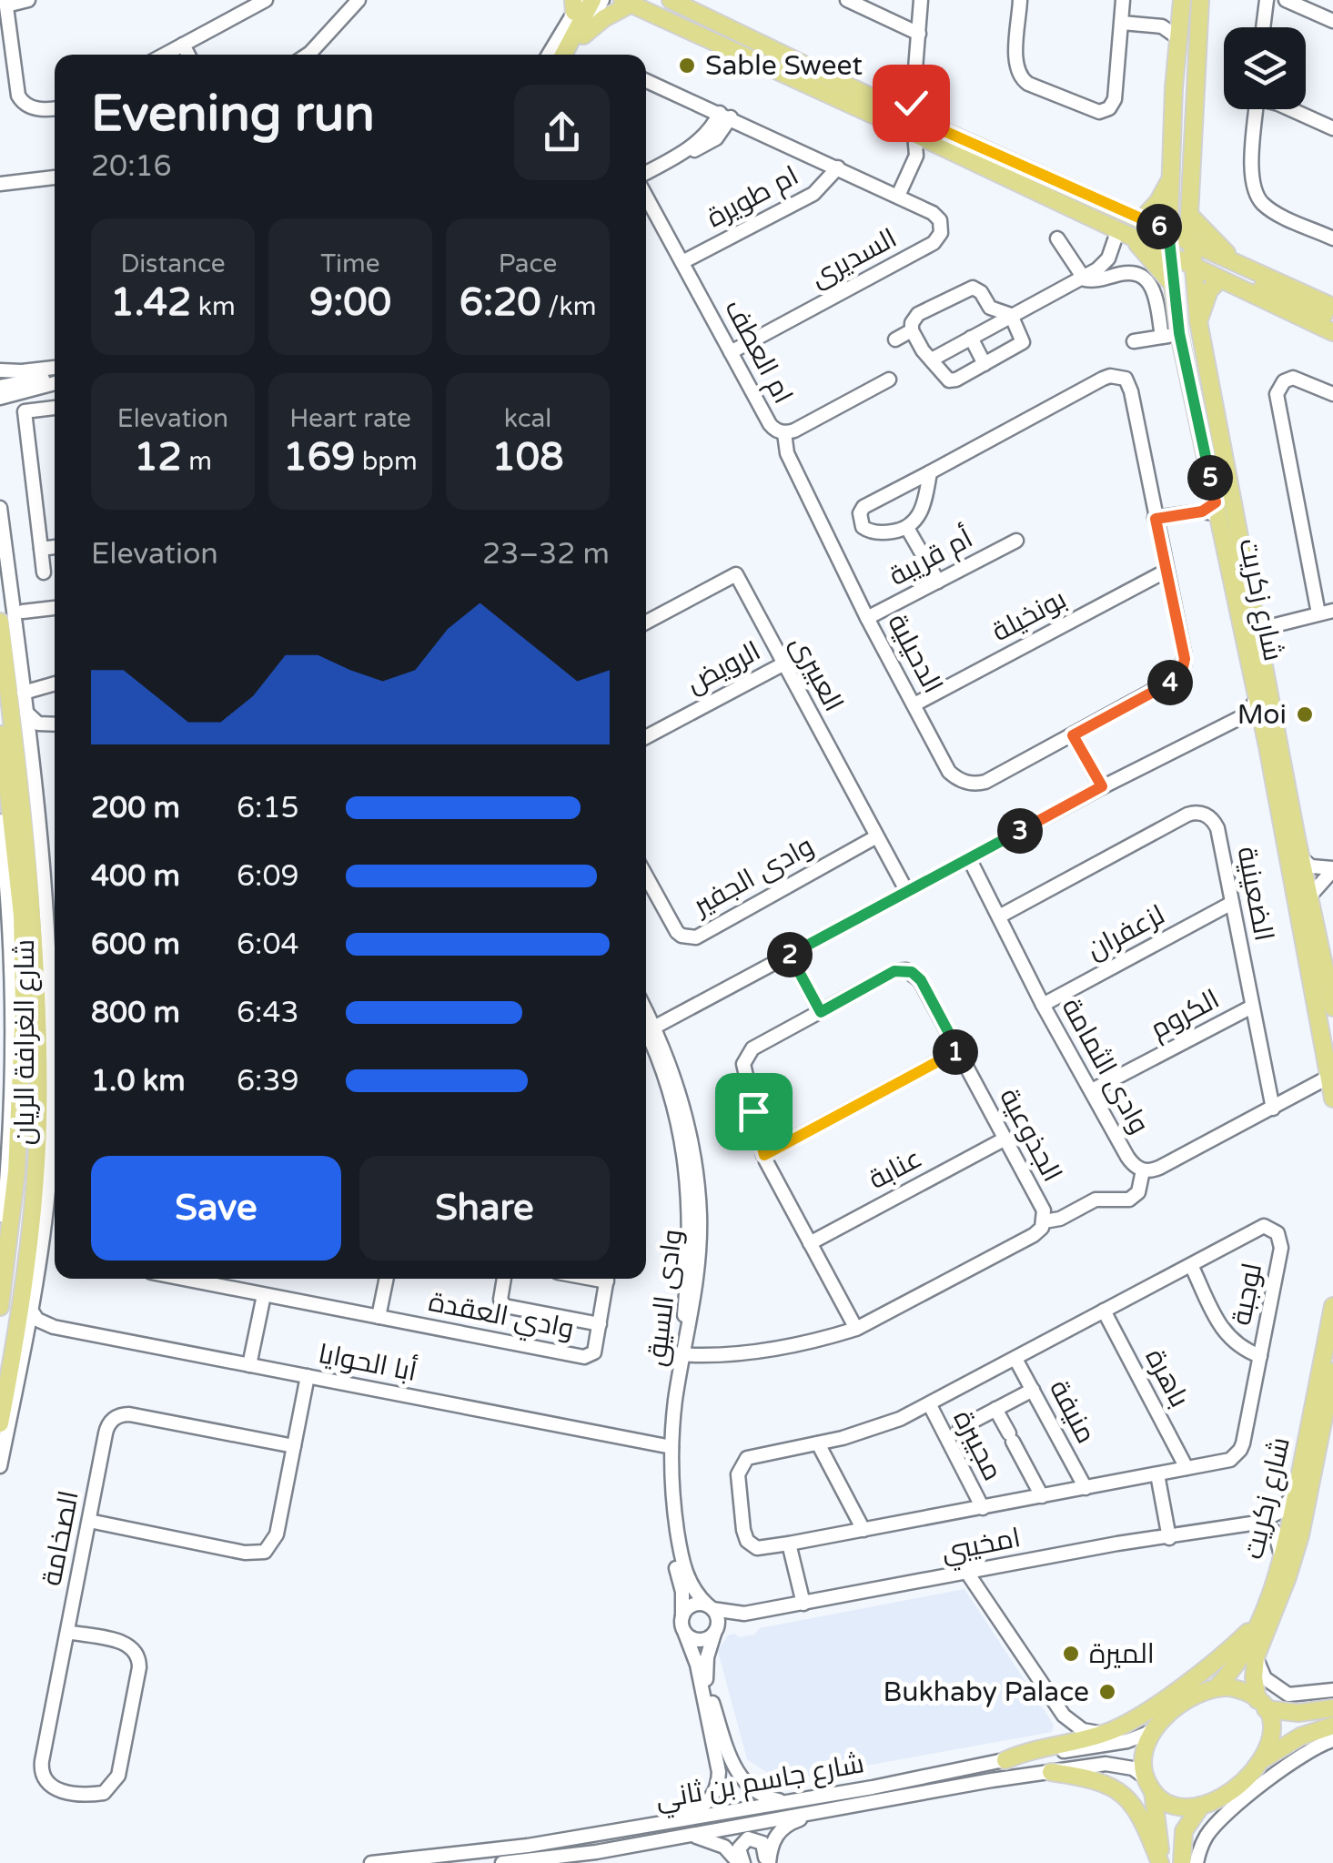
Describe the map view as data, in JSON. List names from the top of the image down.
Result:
{
  "streets": {
    "main road": ["شارع زكريت", "شارع الغرافة الريان"],
    "street": [
      "ام طويرة",
      "السديرى",
      "ام العطف",
      "أم قريبة",
      "بونخيلة",
      "الدحيلية",
      "الرويض",
      "العبيرى",
      "وادى الجفير",
      "الضعينية",
      "لزعفران",
      "الكروم",
      "وادى الثمامة",
      "الجذوعية",
      "عنابة",
      "لوجبة",
      "وادى السيق",
      "وادي العقدة",
      "أبا الحوايا",
      "باهرة",
      "منيفة",
      "مجيبرة",
      "الصخامة",
      "امخيبي",
      "شارع جاسم بن ثاني"
    ]
  },
  "crossings": [
    ["ام طويرة", "السديرى"],
    ["ام طويرة", "ام العطف"],
    ["السديرى", "ام العطف"],
    ["ام العطف", "الدحيلية"],
    ["أم قريبة", "الدحيلية"],
    ["شارع زكريت", "وادى الثمامة"],
    ["شارع زكريت", "امخيبي"],
    ["شارع زكريت", "شارع جاسم بن ثاني"],
    ["بونخيلة", "الدحيلية"],
    ["الرويض", "العبيرى"],
    ["العبيرى", "وادى الجفير"],
    ["الضعينية", "لزعفران"],
    ["الضعينية", "الكروم"],
    ["الضعينية", "وادى الثمامة"],
    ["لزعفران", "وادى الثمامة"],
    ["الكروم", "وادى الثمامة"],
    ["شارع الغرافة الريان", "أبا الحوايا"],
    ["الجذوعية", "عنابة"],
    ["الجذوعية", "وادى السيق"],
    ["لوجبة", "باهرة"],
    ["لوجبة", "منيفة"],
    ["لوجبة", "مجيبرة"],
    ["وادى السيق", "أبا الحوايا"],
    ["وادى السيق", "امخيبي"]
  ],
  "places": [
    "Sable Sweet",
    "Moi",
    "الميرة",
    "Bukhaby Palace"
  ],
  "page": {
    "heading": ["Evening run", "20:16"],
    "pins": [
      "6",
      "5",
      "4",
      "3",
      "2",
      "1"
    ],
    "stats": [
      ["Distance", "1.42 km"],
      ["Time", "9:00"],
      ["Pace", "6:20 /km"],
      ["Elevation", "12 m"],
      ["Heart rate", "169 bpm"],
      ["kcal", "108"]
    ],
    "chart": ["Elevation", "23–32 m"],
    "list": [
      {
        "name": "200 m",
        "note": "6:15"
      },
      {
        "name": "400 m",
        "note": "6:09"
      },
      {
        "name": "600 m",
        "note": "6:04"
      },
      {
        "name": "800 m",
        "note": "6:43"
      },
      {
        "name": "1.0 km",
        "note": "6:39"
      }
    ],
    "buttons": ["Save", "Share"]
  }
}
